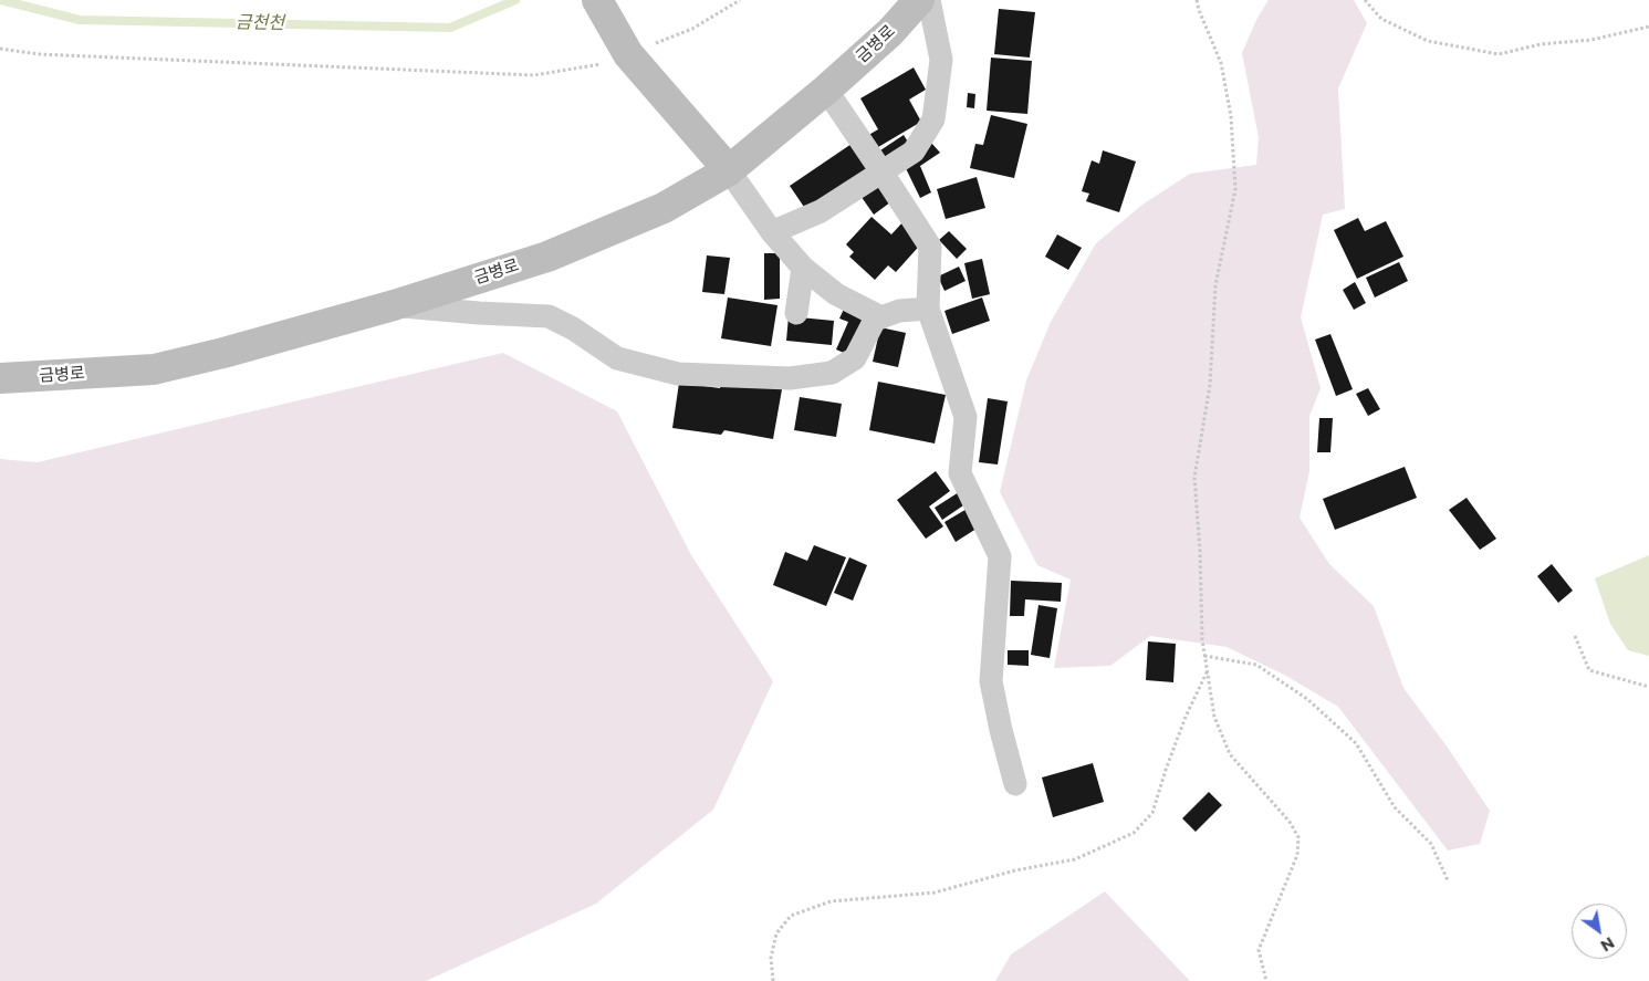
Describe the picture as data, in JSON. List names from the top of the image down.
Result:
{
  "streets": {
    "street": ["금병로"]
  },
  "water": ["금천천"],
  "north": "bottom right"
}
